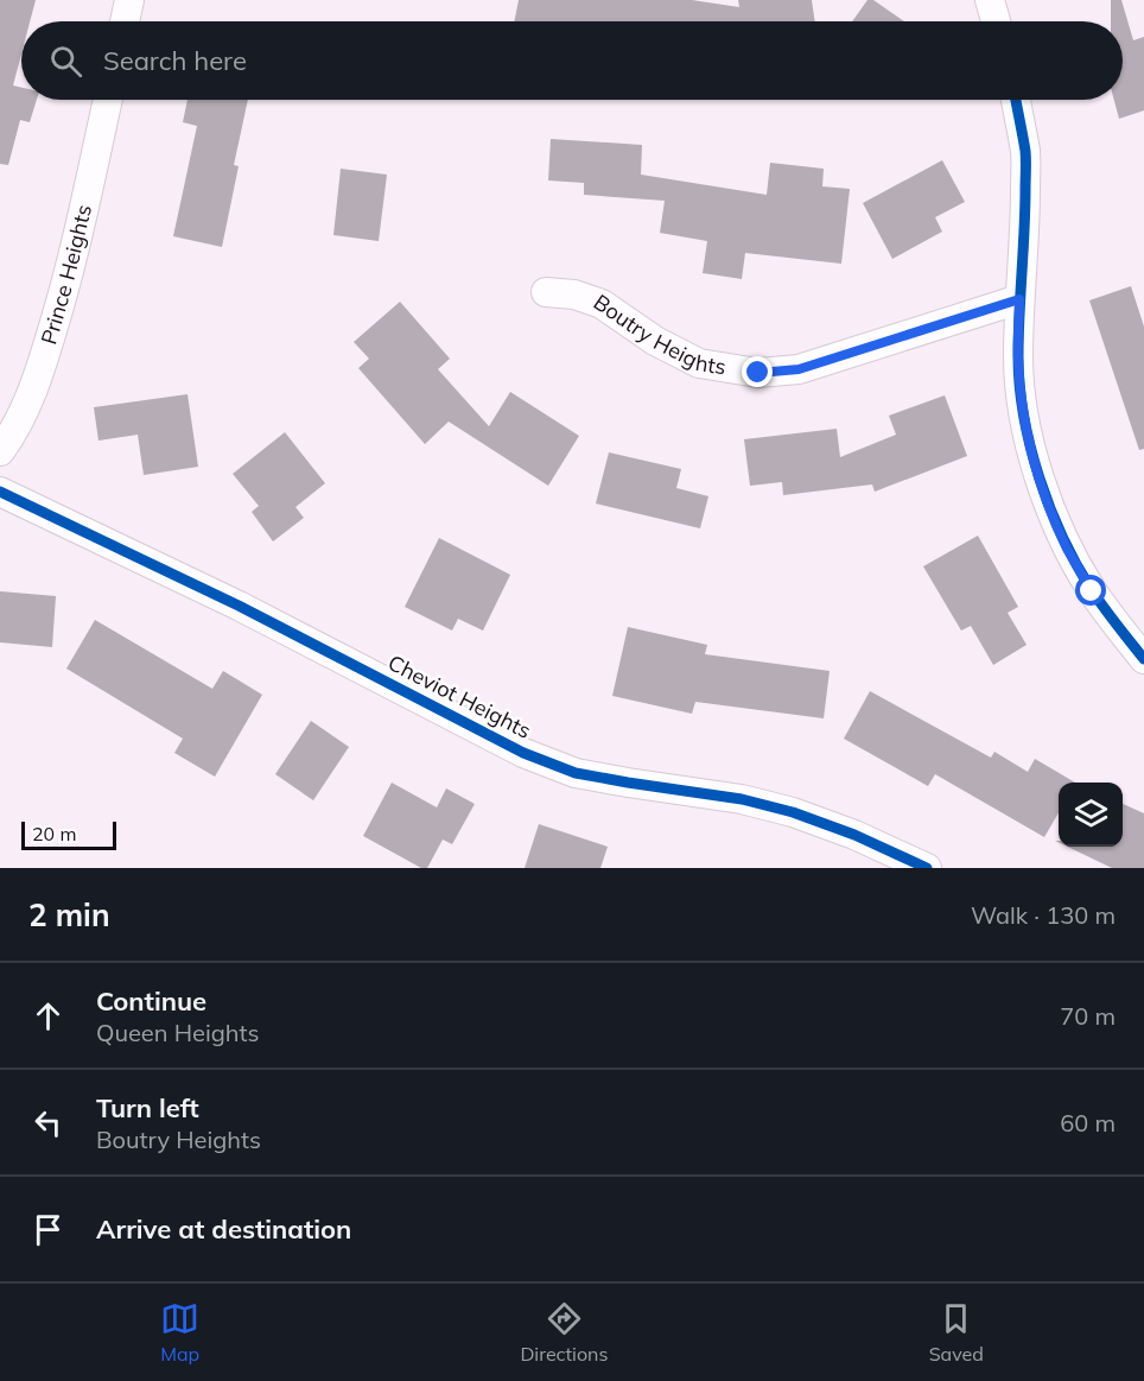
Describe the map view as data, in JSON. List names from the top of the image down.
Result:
{
  "streets": {
    "street": ["Prince Heights", "Boutry Heights", "Cheviot Heights"]
  },
  "scale_bar": "20 m",
  "page": {
    "search": "Search here",
    "scale": "20 m",
    "heading": ["2 min", "Walk · 130 m"],
    "list": [
      ["Continue", "Queen Heights", "70 m"],
      ["Turn left", "Boutry Heights", "60 m"],
      "Arrive at destination"
    ],
    "nav": ["Map", "Directions", "Saved"]
  }
}
